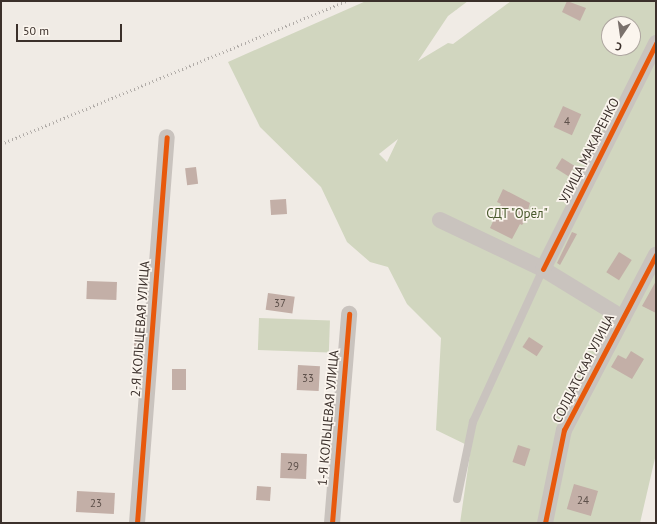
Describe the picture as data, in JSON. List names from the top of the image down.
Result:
{
  "streets": {
    "street": [
      "УЛИЦА МАКАРЕНКО",
      "2-Я КОЛЬЦЕВАЯ УЛИЦА",
      "СОЛДАТСКАЯ УЛИЦА",
      "1-Я КОЛЬЦЕВАЯ УЛИЦА"
    ]
  },
  "parks": ["СДТ \"Орёл\""],
  "house_numbers": [
    "4",
    "37",
    "33",
    "29",
    "24",
    "23"
  ],
  "scale_bar": "50 m",
  "north": "bottom"
}
